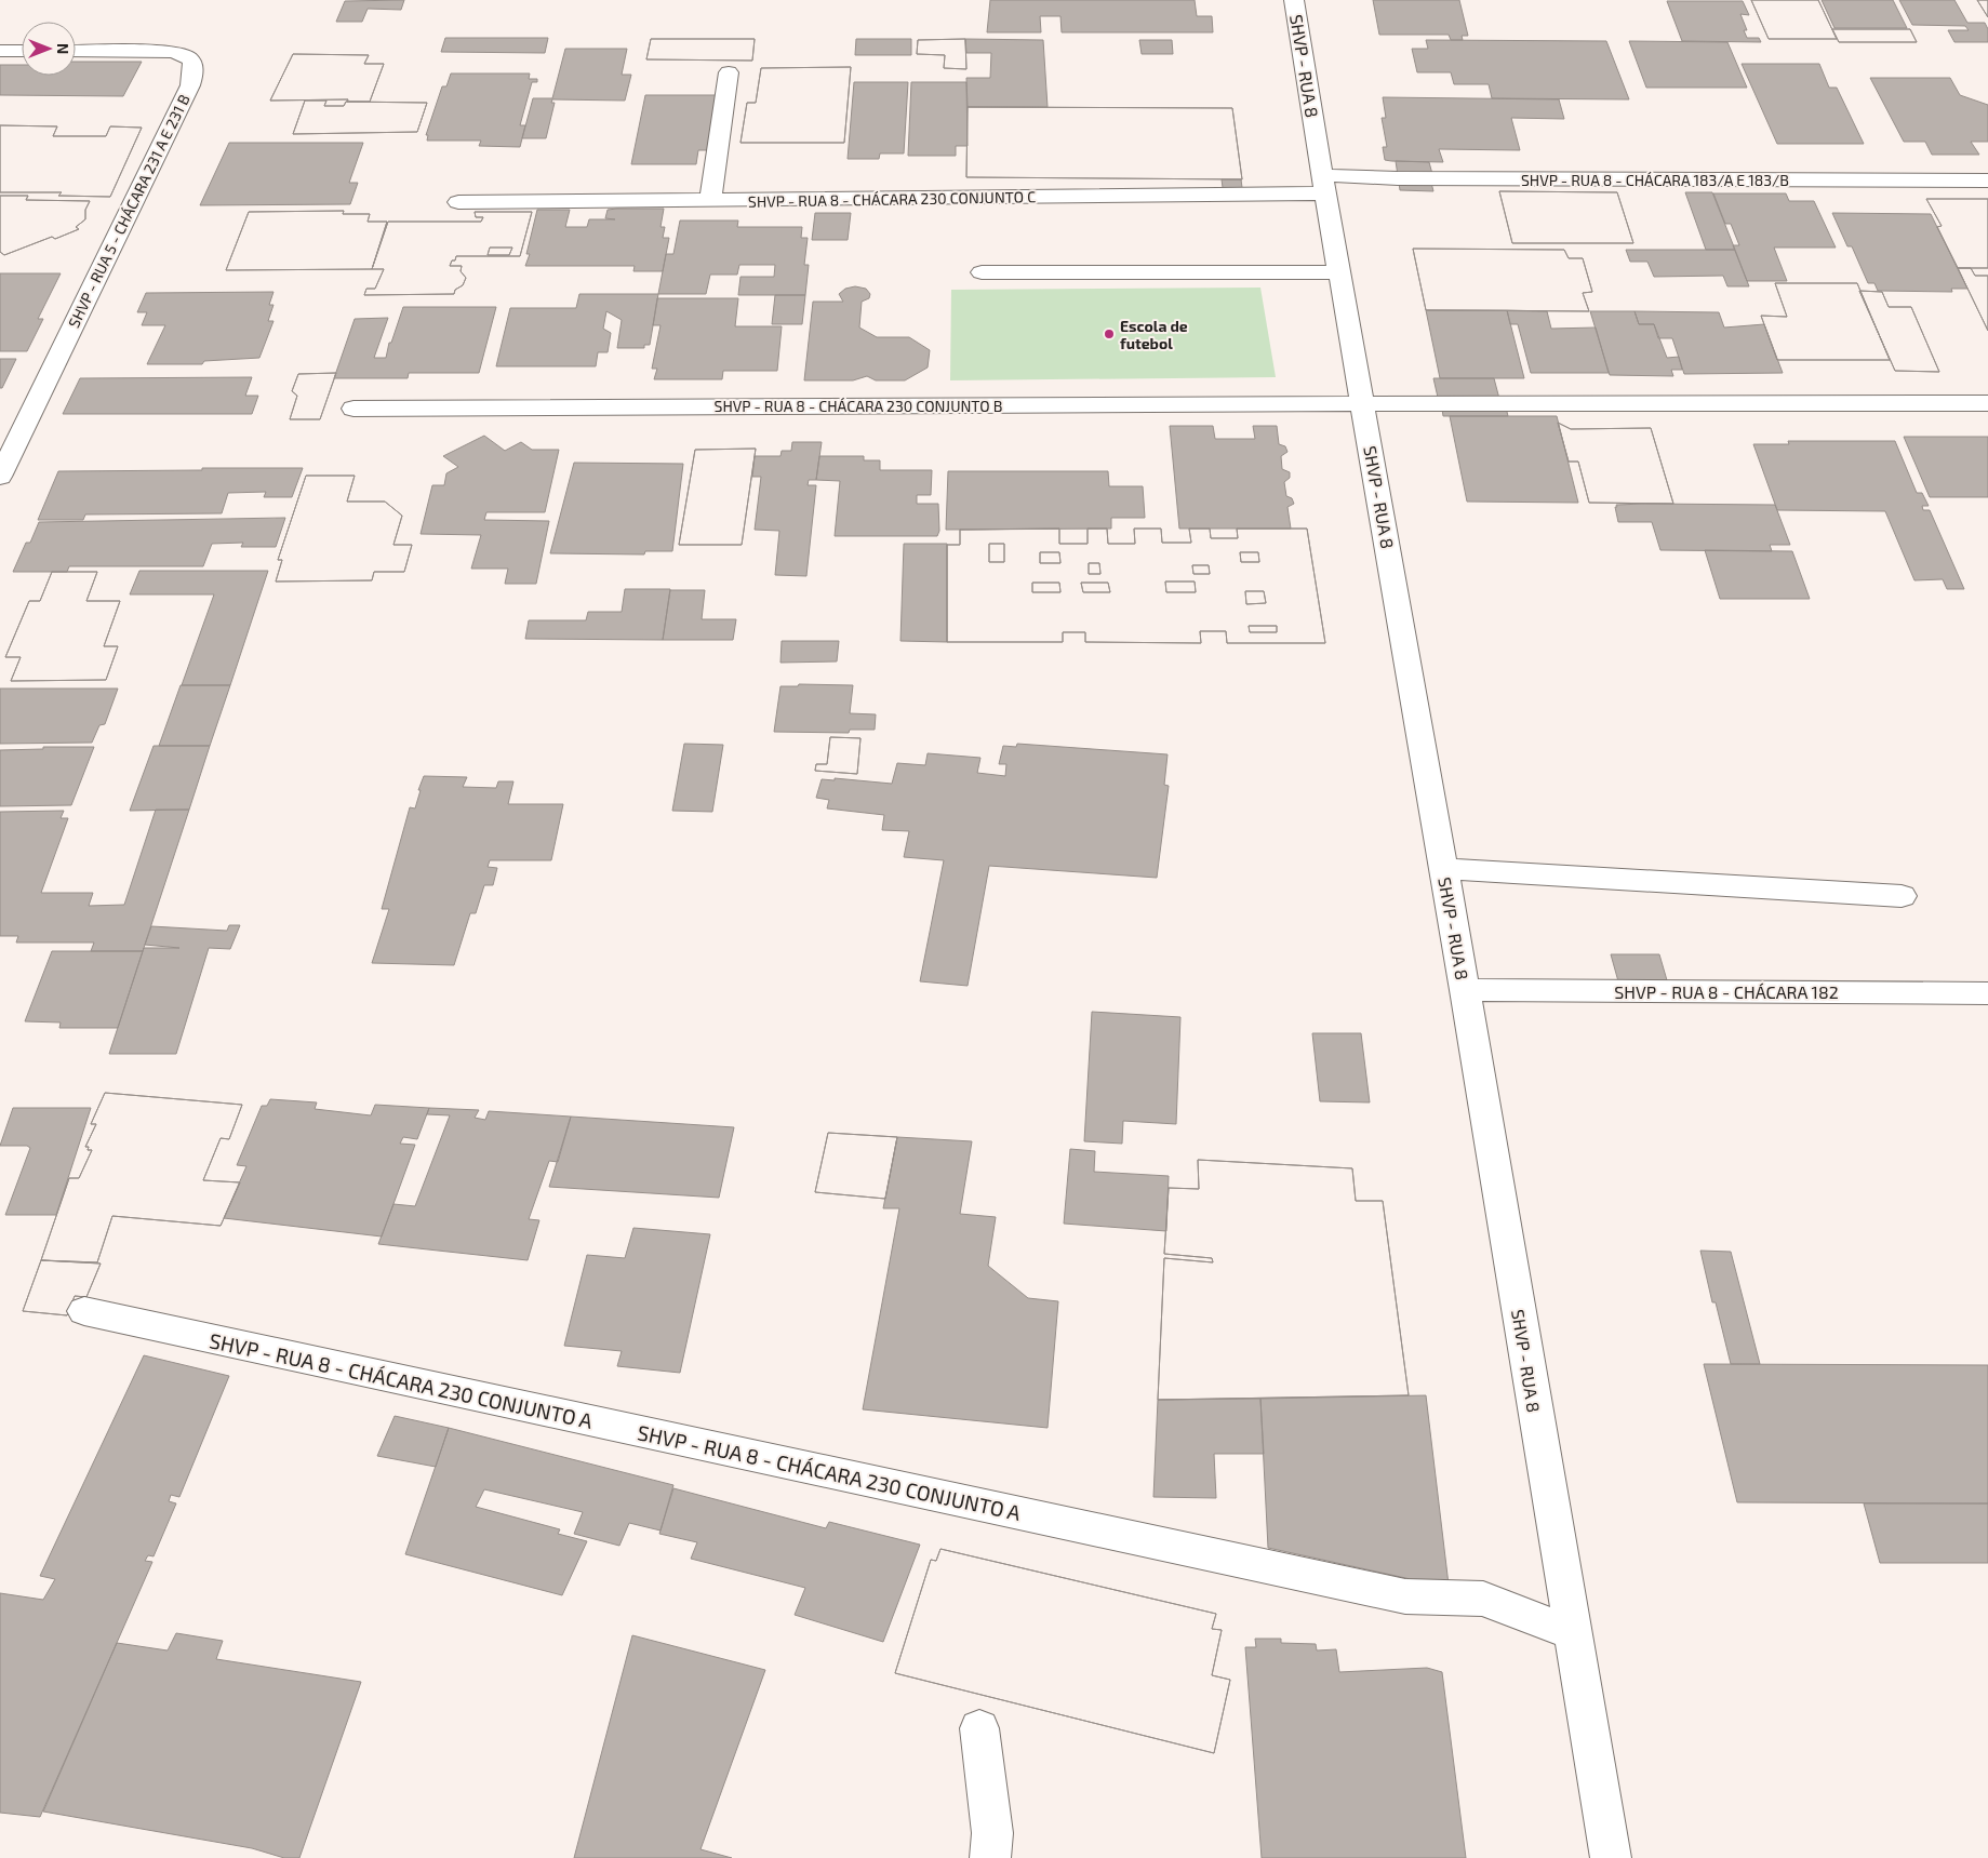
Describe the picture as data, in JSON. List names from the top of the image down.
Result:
{
  "streets": {
    "street": [
      "SHVP - RUA 8",
      "SHVP - RUA 8 - CHÁCARA 183/A E 183/B",
      "SHVP - RUA 8 - CHÁCARA 230 CONJUNTO C",
      "SHVP - RUA 5 - CHÁCARA 231 A E 231 B",
      "SHVP - RUA 8 - CHÁCARA 230 CONJUNTO B",
      "SHVP - RUA 8 - CHÁCARA 182",
      "SHVP - RUA 8 - CHÁCARA 230 CONJUNTO A"
    ]
  },
  "crossings": [
    ["SHVP - RUA 8", "SHVP - RUA 8 - CHÁCARA 183/A E 183/B"],
    ["SHVP - RUA 8", "SHVP - RUA 8 - CHÁCARA 230 CONJUNTO C"],
    ["SHVP - RUA 8", "SHVP - RUA 8 - CHÁCARA 230 CONJUNTO B"],
    ["SHVP - RUA 8", "SHVP - RUA 8 - CHÁCARA 182"],
    ["SHVP - RUA 8", "SHVP - RUA 8 - CHÁCARA 230 CONJUNTO A"],
    ["SHVP - RUA 8 - CHÁCARA 183/A E 183/B", "SHVP - RUA 8 - CHÁCARA 230 CONJUNTO C"]
  ],
  "places": ["Escola de futebol"],
  "north": "right"
}
